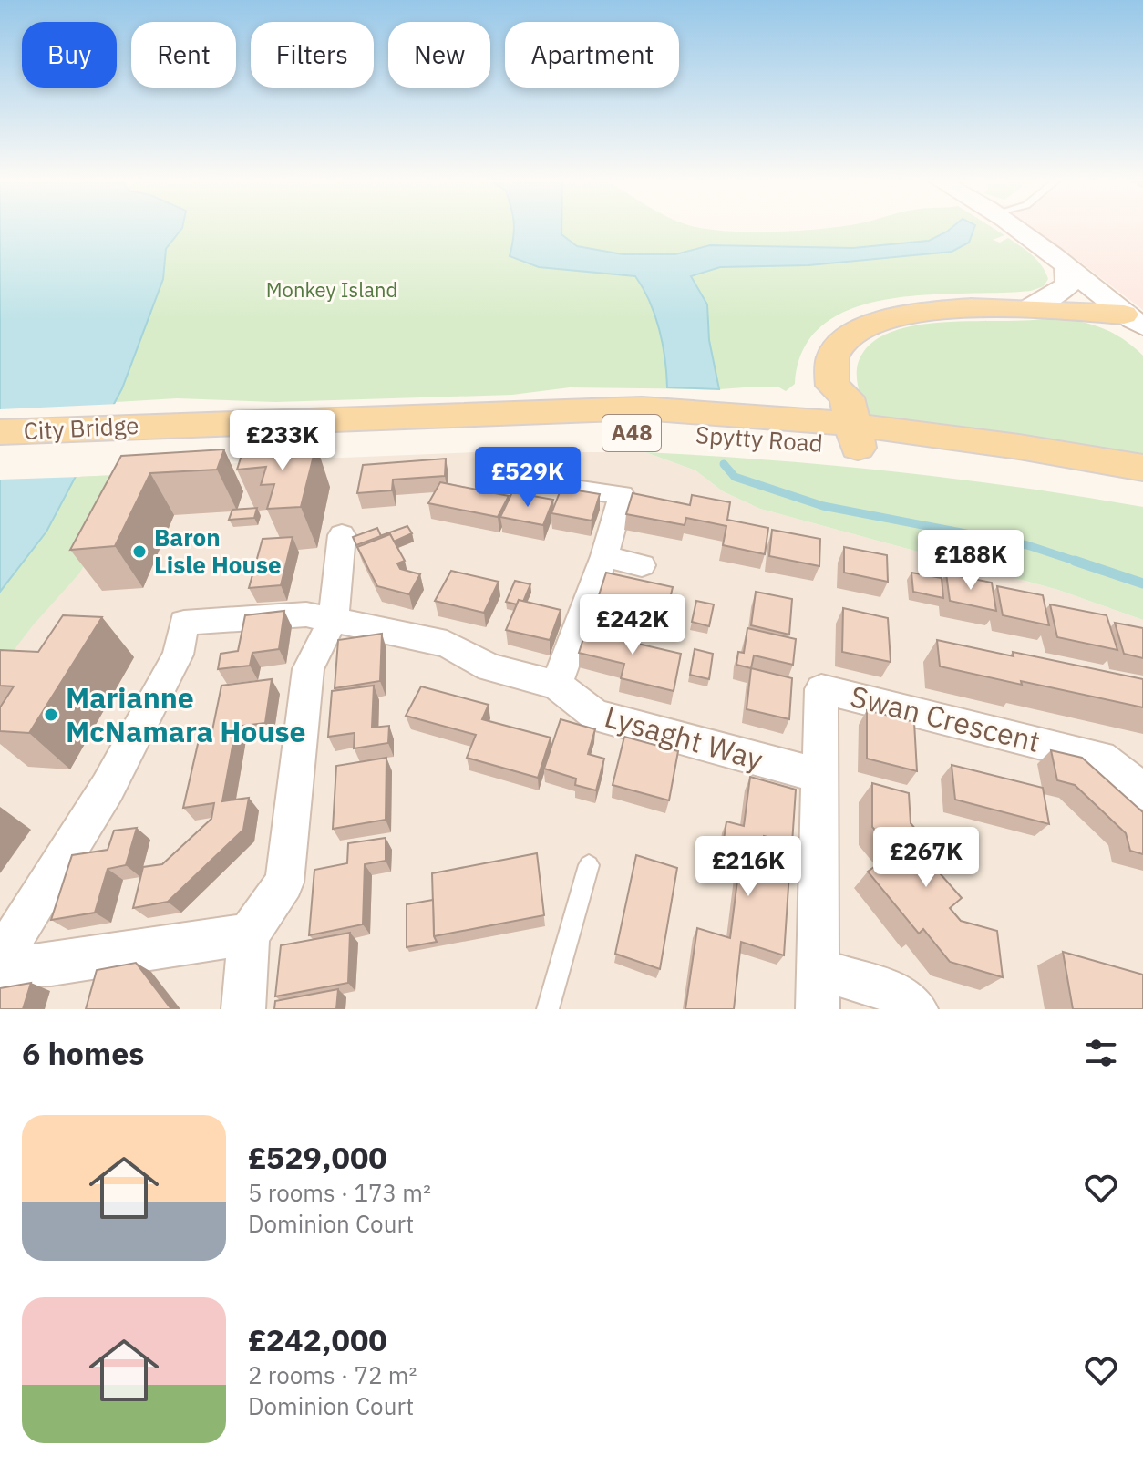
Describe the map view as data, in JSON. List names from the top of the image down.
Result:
{
  "streets": {
    "main road": ["City Bridge", "A48", "Spytty Road"],
    "street": ["Swan Crescent", "Lysaght Way"]
  },
  "crossings": [
    ["City Bridge", "Spytty Road"],
    ["A48", "Spytty Road"],
    ["Swan Crescent", "Lysaght Way"]
  ],
  "parks": ["Monkey Island"],
  "places": ["Baron Lisle House", "Marianne McNamara House"],
  "page": {
    "chip": [
      "Buy",
      "Rent",
      "Filters",
      "New",
      "Apartment"
    ],
    "price": [
      "£233K",
      "£529K",
      "£188K",
      "£242K",
      "£267K",
      "£216K"
    ],
    "heading": "6 homes",
    "list": [
      {
        "name": "£529,000",
        "note": "5 rooms · 173 m² · Dominion Court"
      },
      {
        "name": "£242,000",
        "note": "2 rooms · 72 m² · Dominion Court"
      }
    ]
  }
}
